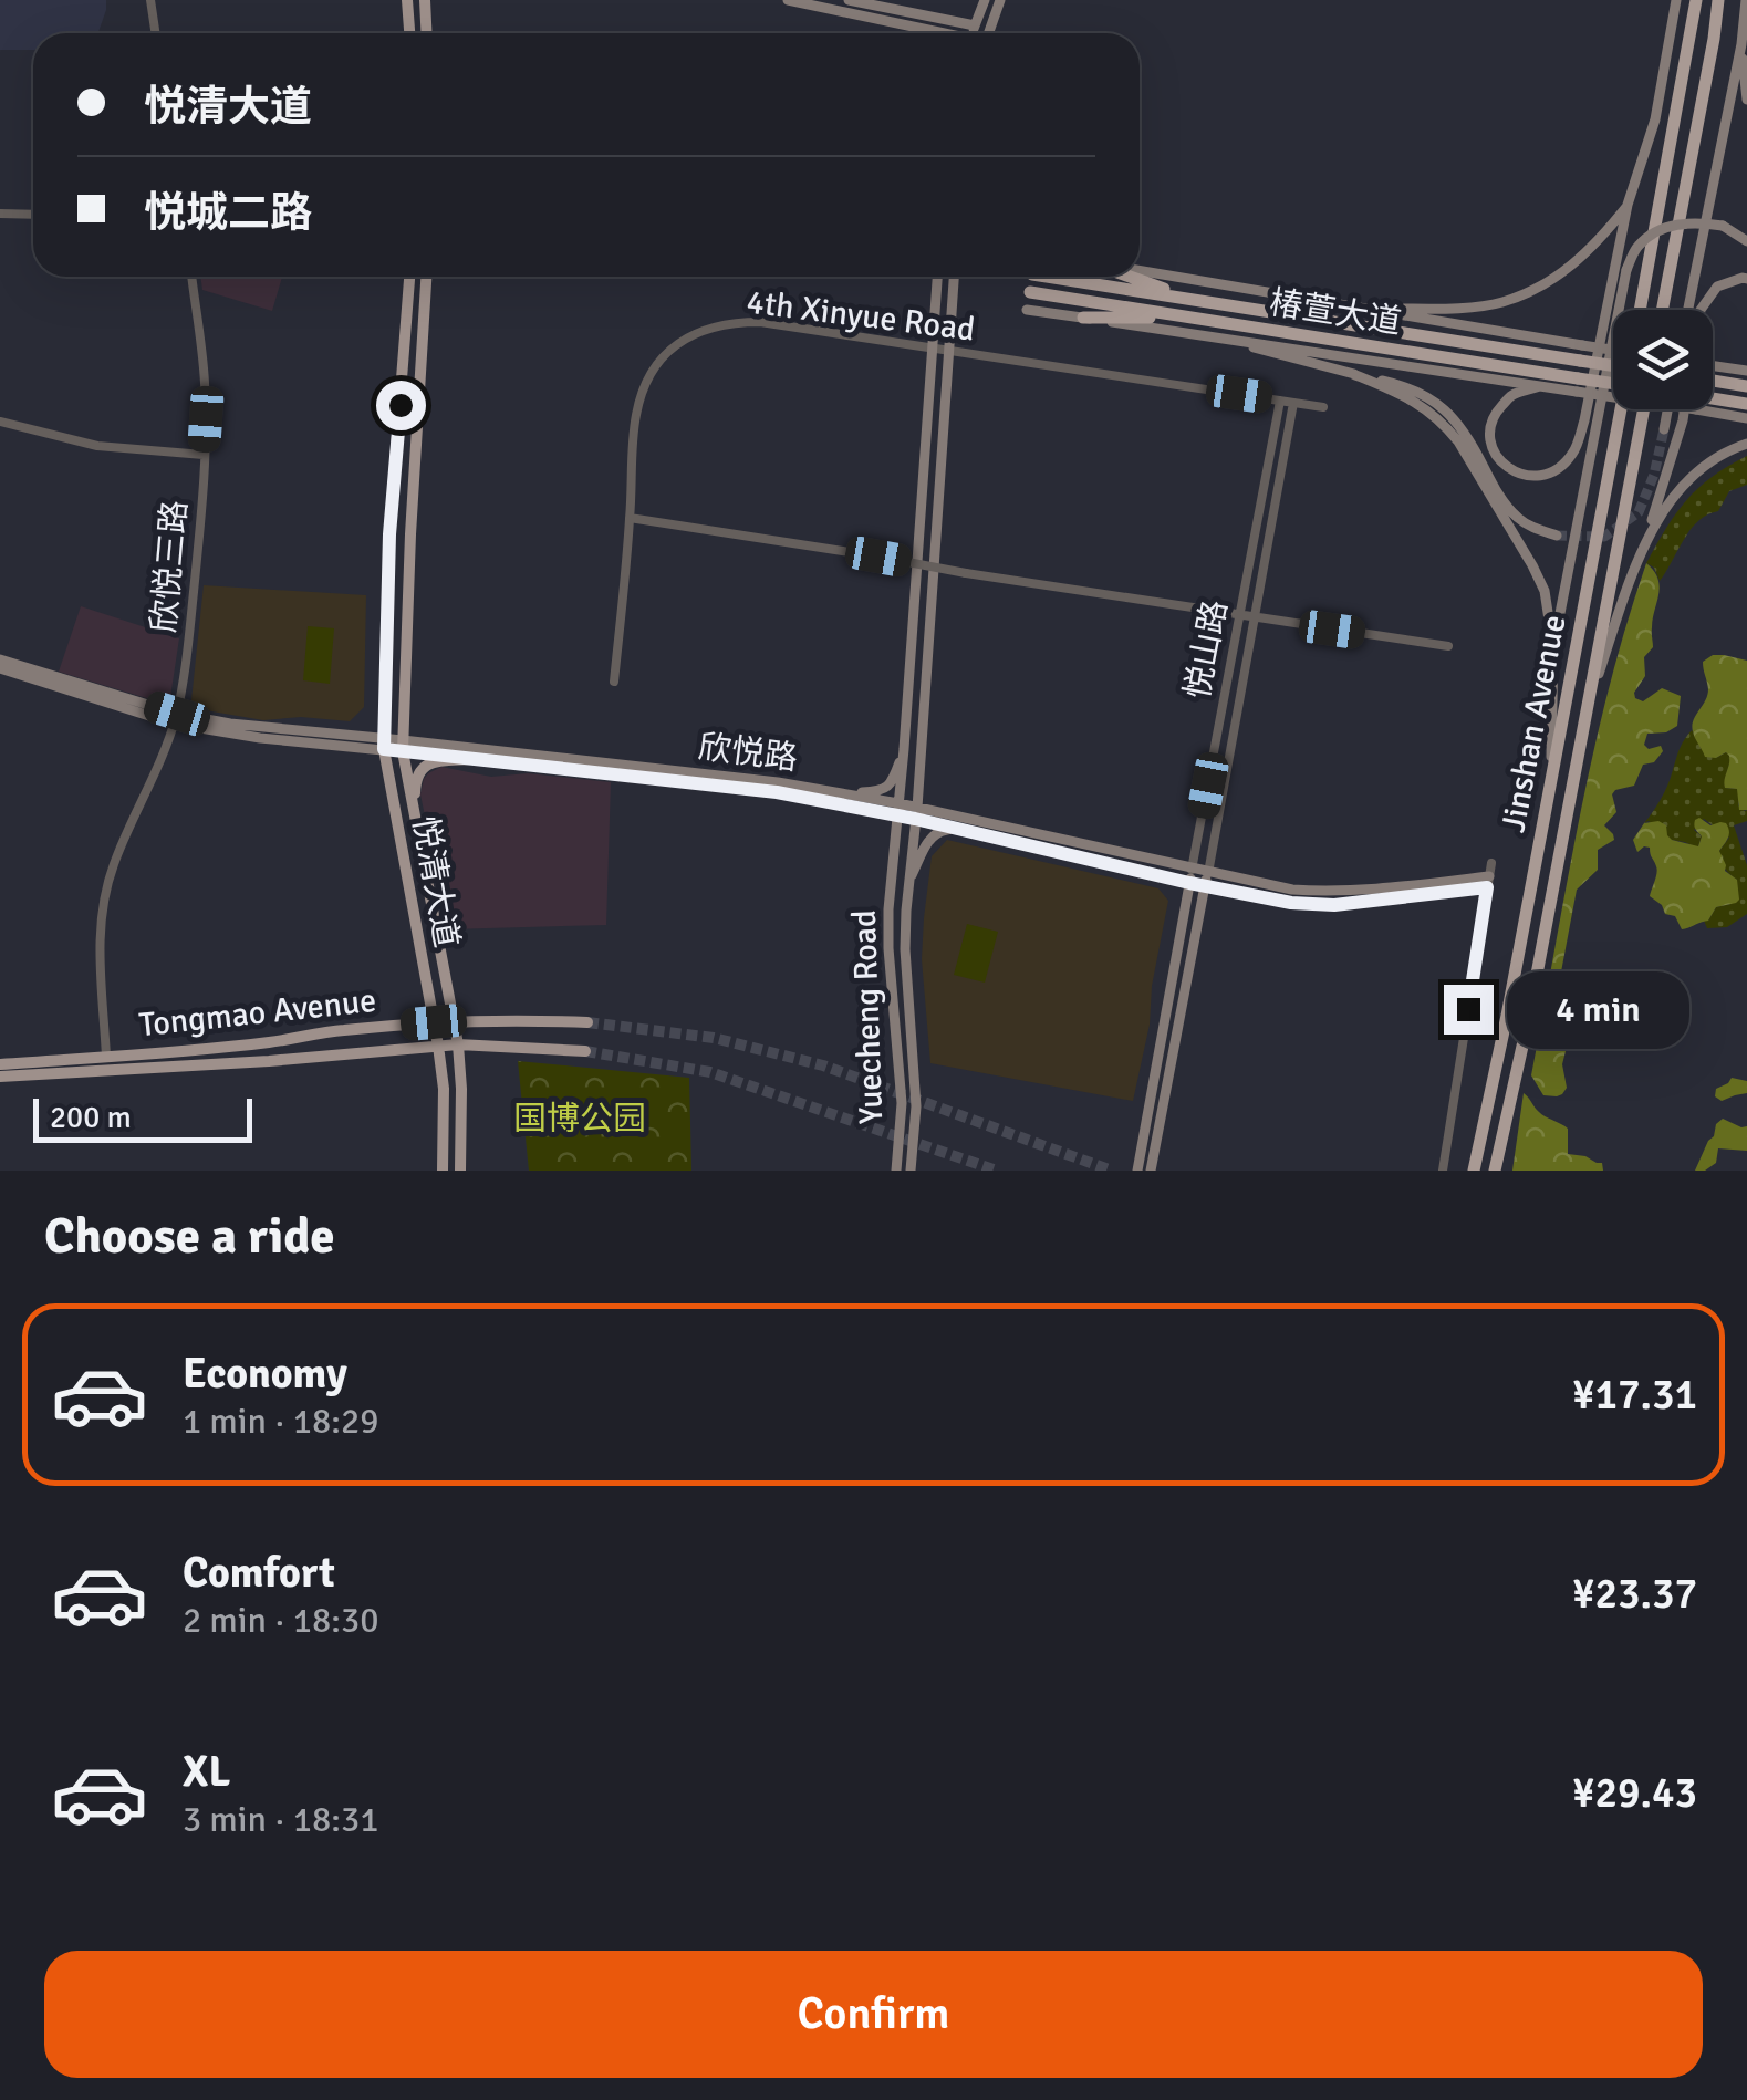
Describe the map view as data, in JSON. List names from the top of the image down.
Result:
{
  "streets": {
    "highway": ["椿萱大道", "Jinshan Avenue"],
    "main road": [
      "悦山路",
      "欣悦路",
      "悦清大道",
      "Tongmao Avenue",
      "Yuecheng Road"
    ],
    "street": ["4th Xinyue Road", "欣悦三路"]
  },
  "crossings": [
    ["4th Xinyue Road", "悦山路"],
    ["4th Xinyue Road", "Yuecheng Road"],
    ["欣悦三路", "欣悦路"],
    ["欣悦三路", "Tongmao Avenue"],
    ["悦山路", "欣悦路"],
    ["欣悦路", "悦清大道"],
    ["欣悦路", "Yuecheng Road"],
    ["悦清大道", "Tongmao Avenue"]
  ],
  "parks": ["国博公园"],
  "scale_bar": "200 m",
  "page": {
    "banner": ["悦清大道", "悦城二路"],
    "bubble": "4 min",
    "scale": "200 m",
    "heading": "Choose a ride",
    "list": [
      {
        "name": "Economy",
        "note": "1 min · 18:29",
        "value": "¥17.31"
      },
      {
        "name": "Comfort",
        "note": "2 min · 18:30",
        "value": "¥23.37"
      },
      {
        "name": "XL",
        "note": "3 min · 18:31",
        "value": "¥29.43"
      }
    ],
    "buttons": "Confirm"
  }
}
